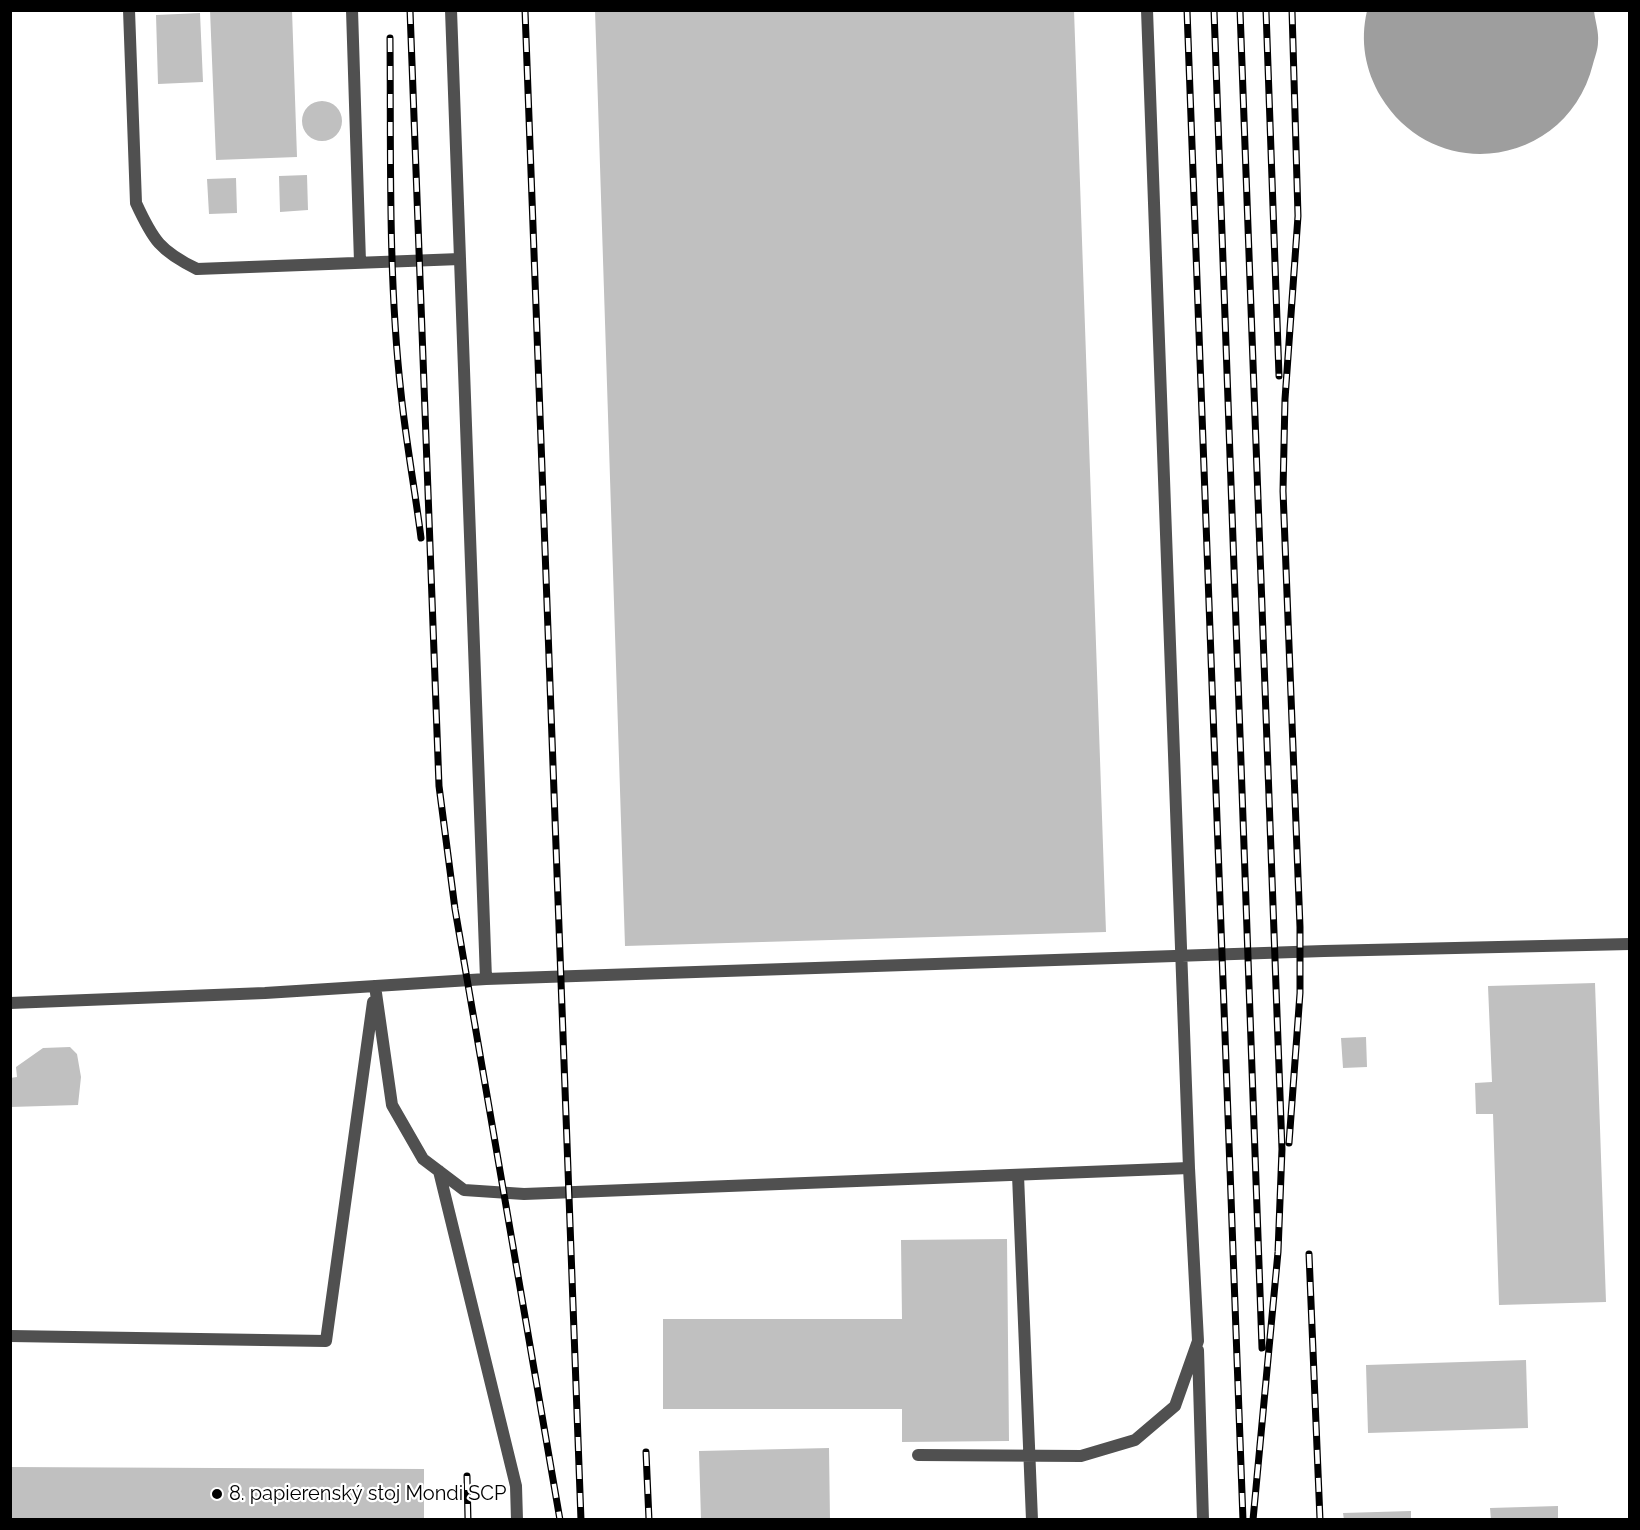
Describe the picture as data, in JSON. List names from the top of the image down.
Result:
{
  "places": ["8. papierenský stoj Mondi SCP"]
}
